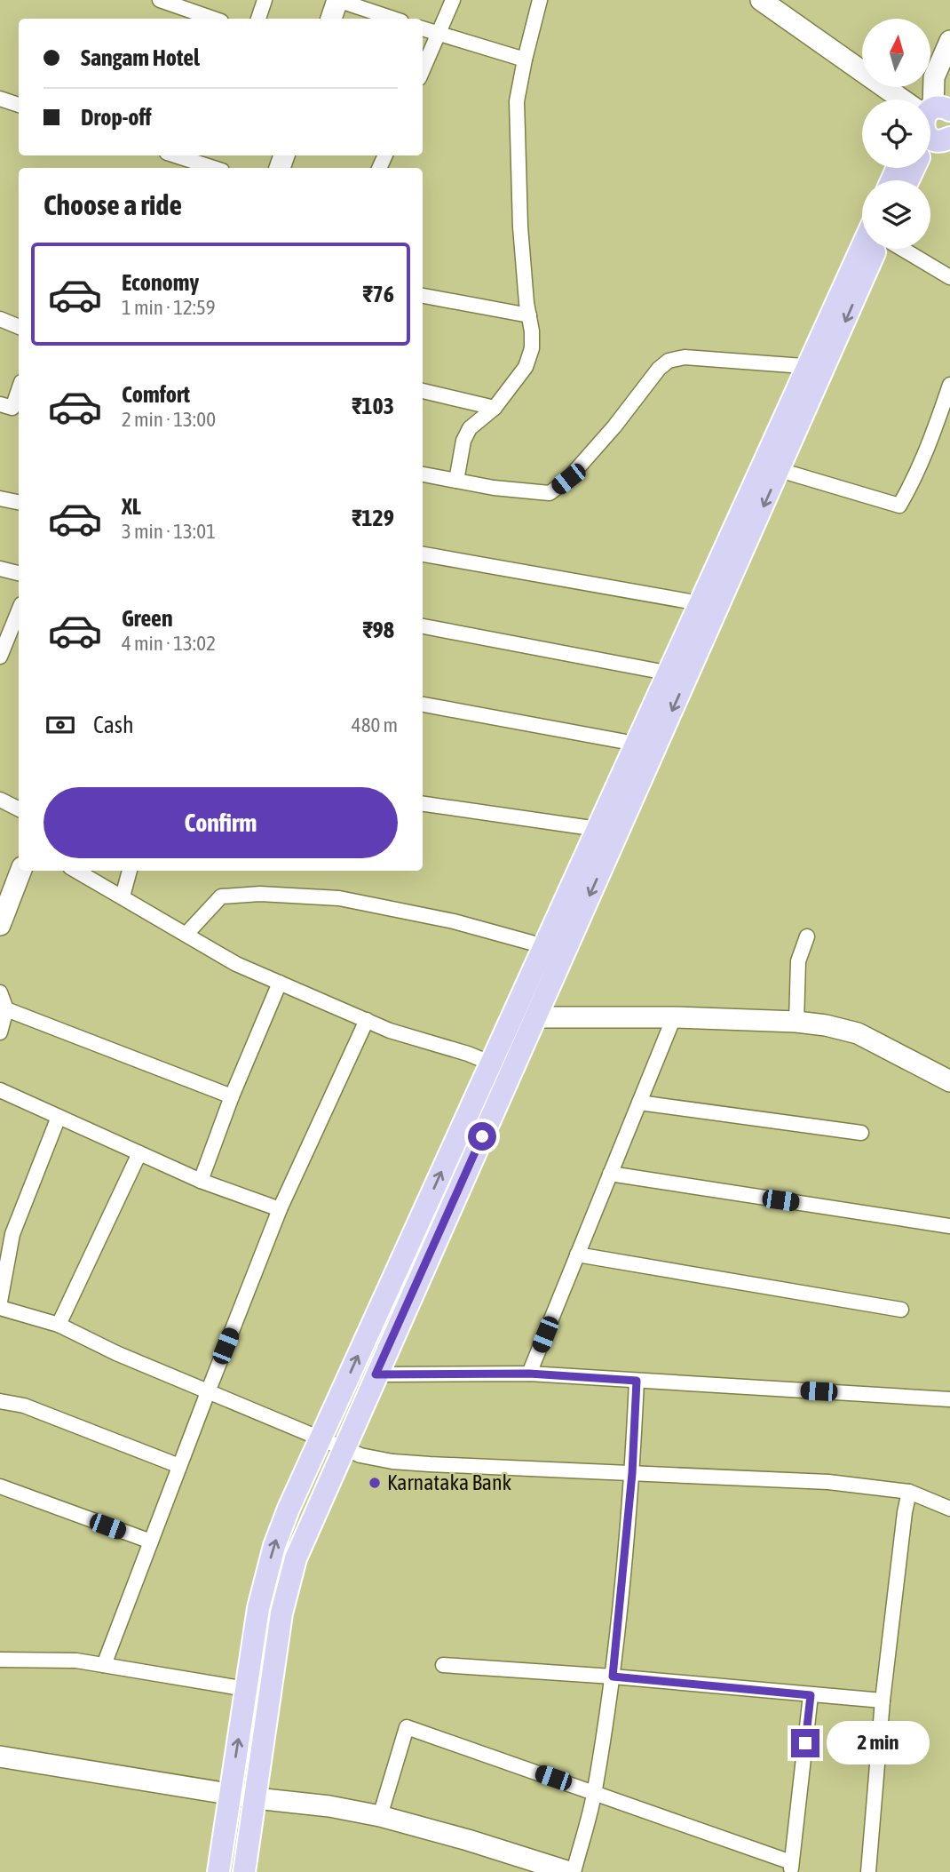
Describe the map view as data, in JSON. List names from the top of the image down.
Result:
{
  "places": ["Karnataka Bank"],
  "north": "top",
  "page": {
    "banner": ["Sangam Hotel", "Drop-off"],
    "heading": "Choose a ride",
    "list": [
      {
        "name": "Economy",
        "note": "1 min · 12:59",
        "value": "₹76"
      },
      {
        "name": "Comfort",
        "note": "2 min · 13:00",
        "value": "₹103"
      },
      {
        "name": "XL",
        "note": "3 min · 13:01",
        "value": "₹129"
      },
      {
        "name": "Green",
        "note": "4 min · 13:02",
        "value": "₹98"
      }
    ],
    "pay": ["Cash", "480 m"],
    "buttons": "Confirm",
    "bubble": "2 min"
  }
}
